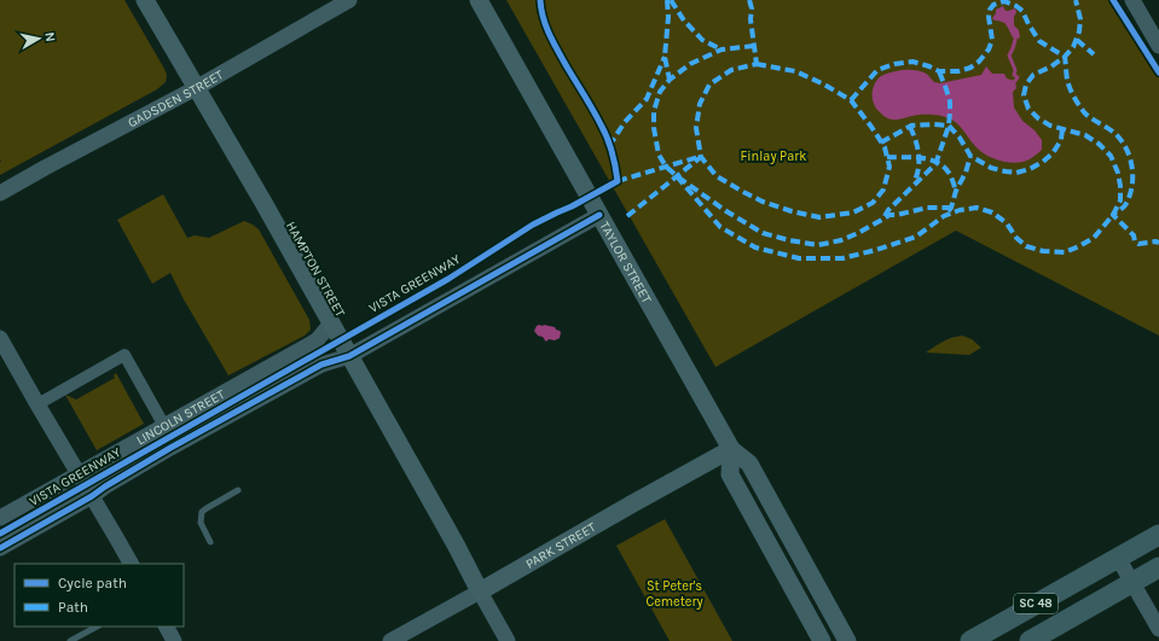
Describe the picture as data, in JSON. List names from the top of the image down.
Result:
{
  "streets": {
    "main road": [
      "TAYLOR STREET",
      "HAMPTON STREET",
      "PARK STREET",
      "SC 48"
    ],
    "street": ["GADSDEN STREET", "LINCOLN STREET"],
    "cycle path": ["VISTA GREENWAY"]
  },
  "crossings": [
    ["GADSDEN STREET", "HAMPTON STREET"],
    ["TAYLOR STREET", "LINCOLN STREET"],
    ["TAYLOR STREET", "PARK STREET"],
    ["HAMPTON STREET", "LINCOLN STREET"],
    ["HAMPTON STREET", "PARK STREET"]
  ],
  "parks": ["Finlay Park", "St Peter's Cemetery"],
  "legend": ["Cycle path", "Path"],
  "north": "right"
}
